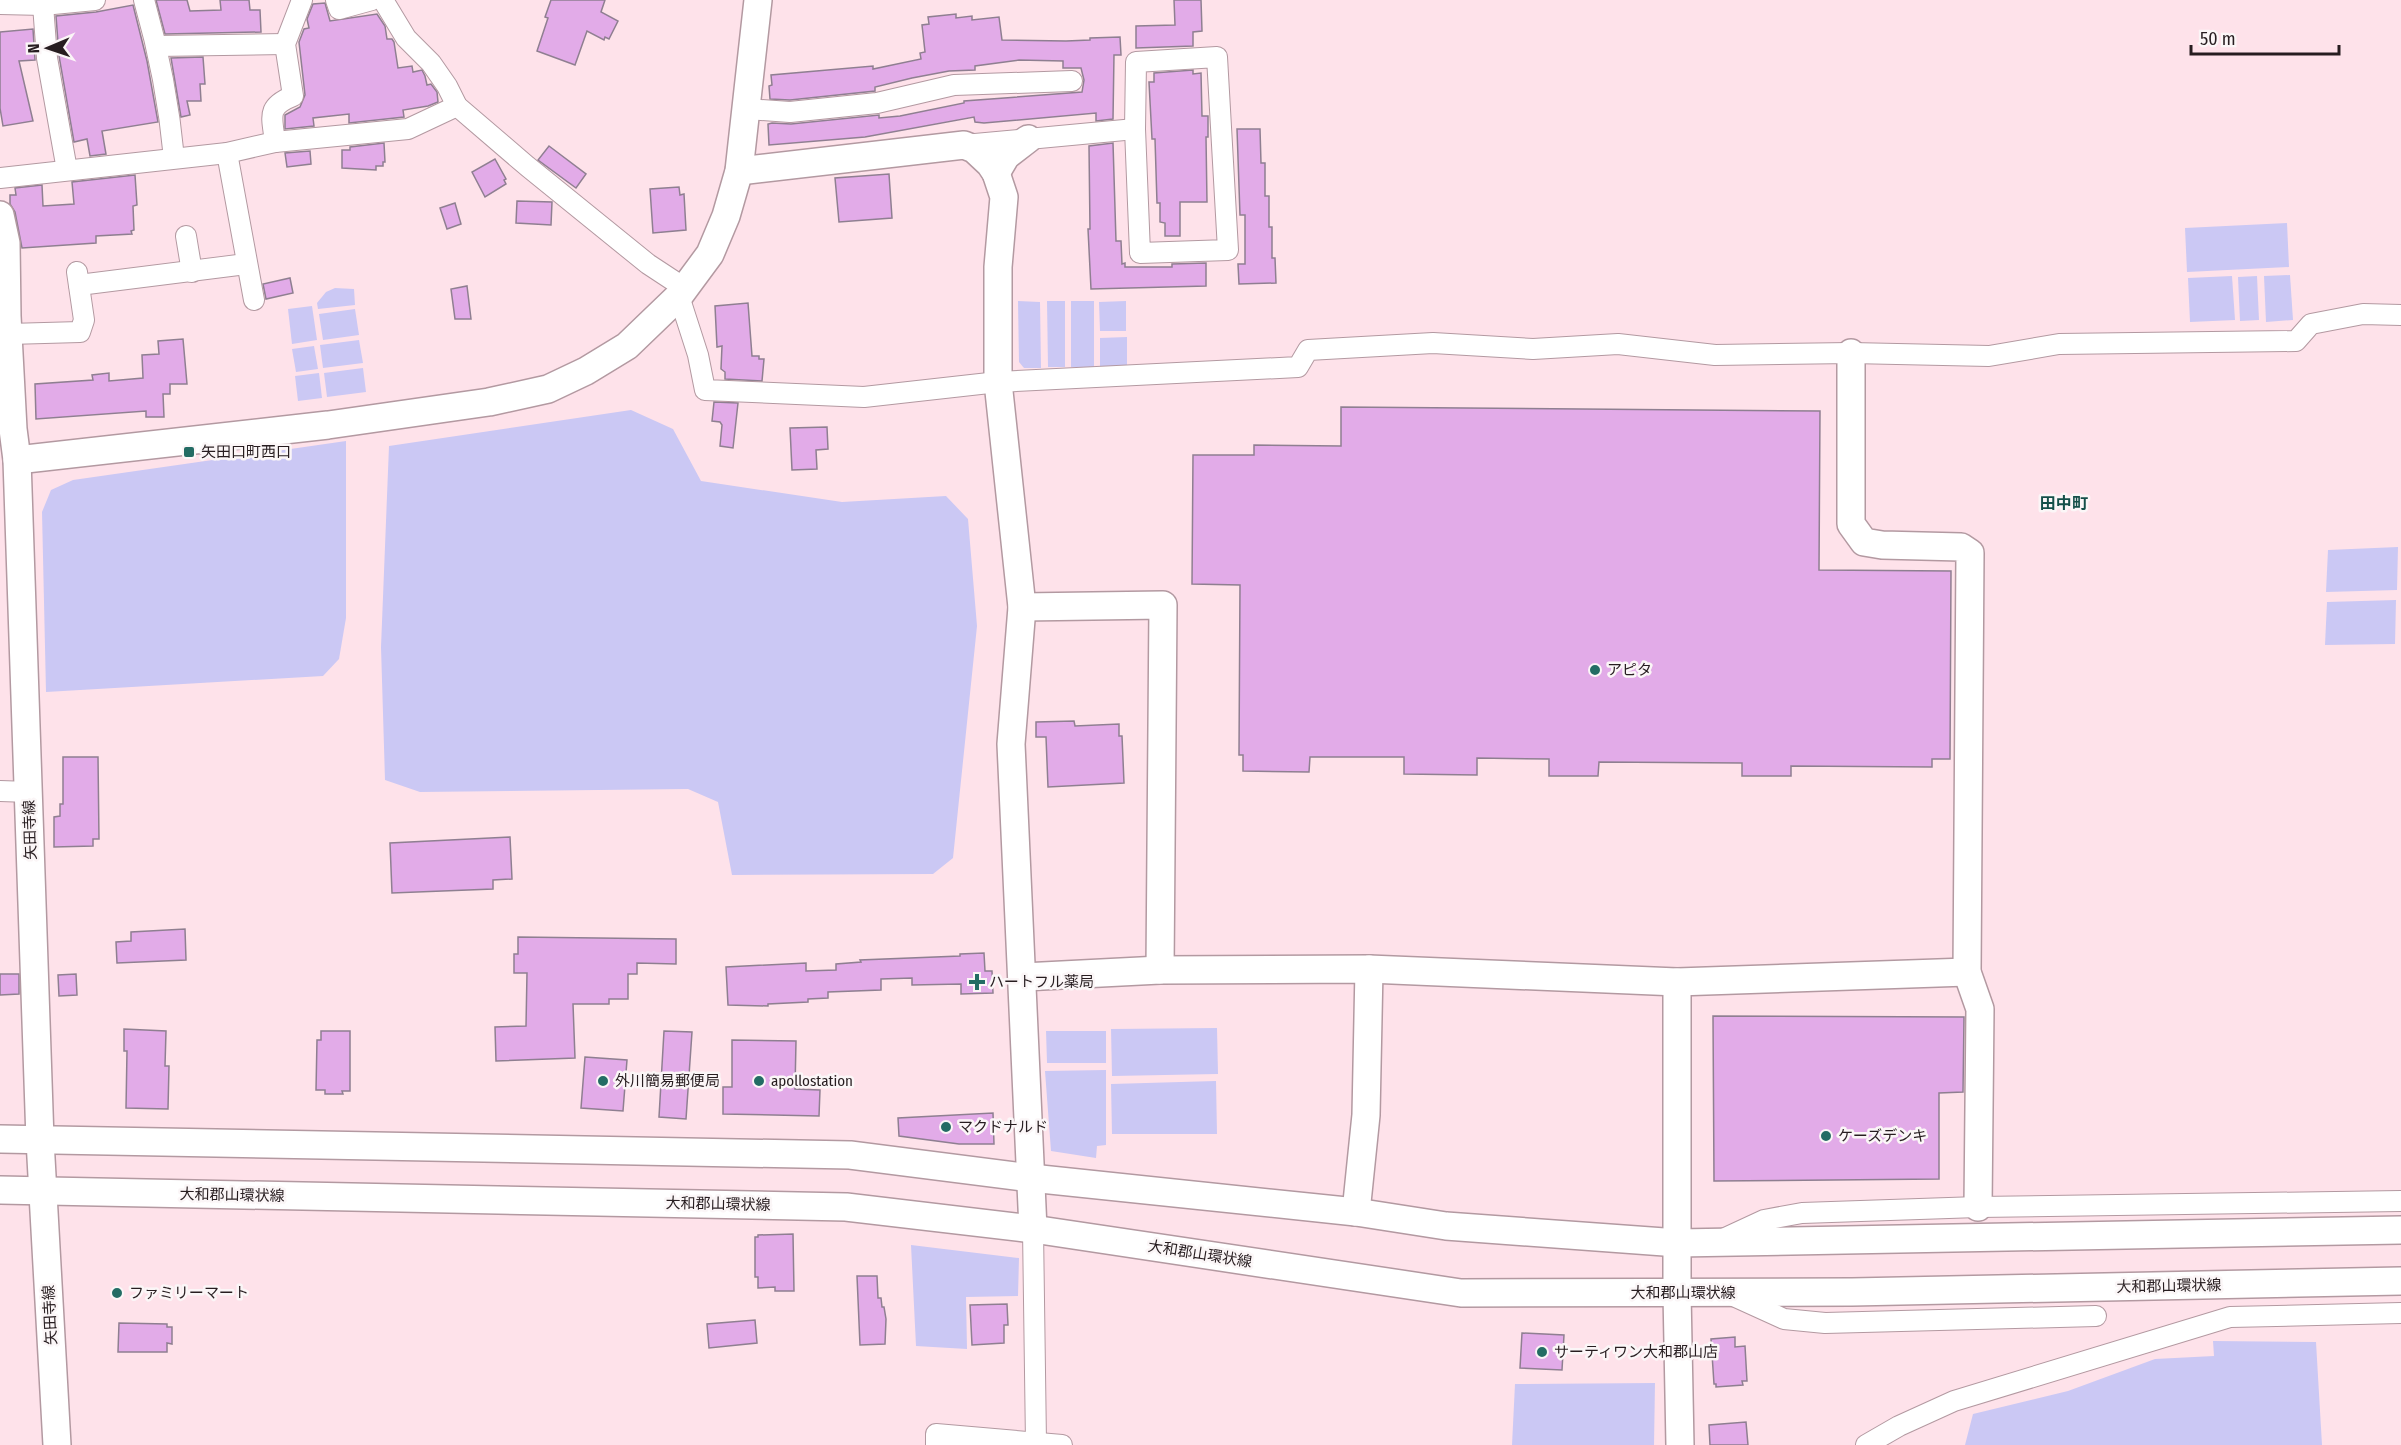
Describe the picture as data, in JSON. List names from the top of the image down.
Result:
{
  "streets": {
    "main road": ["矢田寺線", "大和郡山環状線"]
  },
  "crossings": [
    ["矢田寺線", "大和郡山環状線"]
  ],
  "districts": ["田中町"],
  "places": {
    "transit": ["矢田口町西口"],
    "other": [
      "アピタ",
      "外川簡易郵便局",
      "apollostation",
      "マクドナルド",
      "ケーズデンキ",
      "ファミリーマート",
      "サーティワン大和郡山店"
    ],
    "health": ["ハートフル薬局"]
  },
  "scale_bar": "50 m",
  "north": "left"
}
